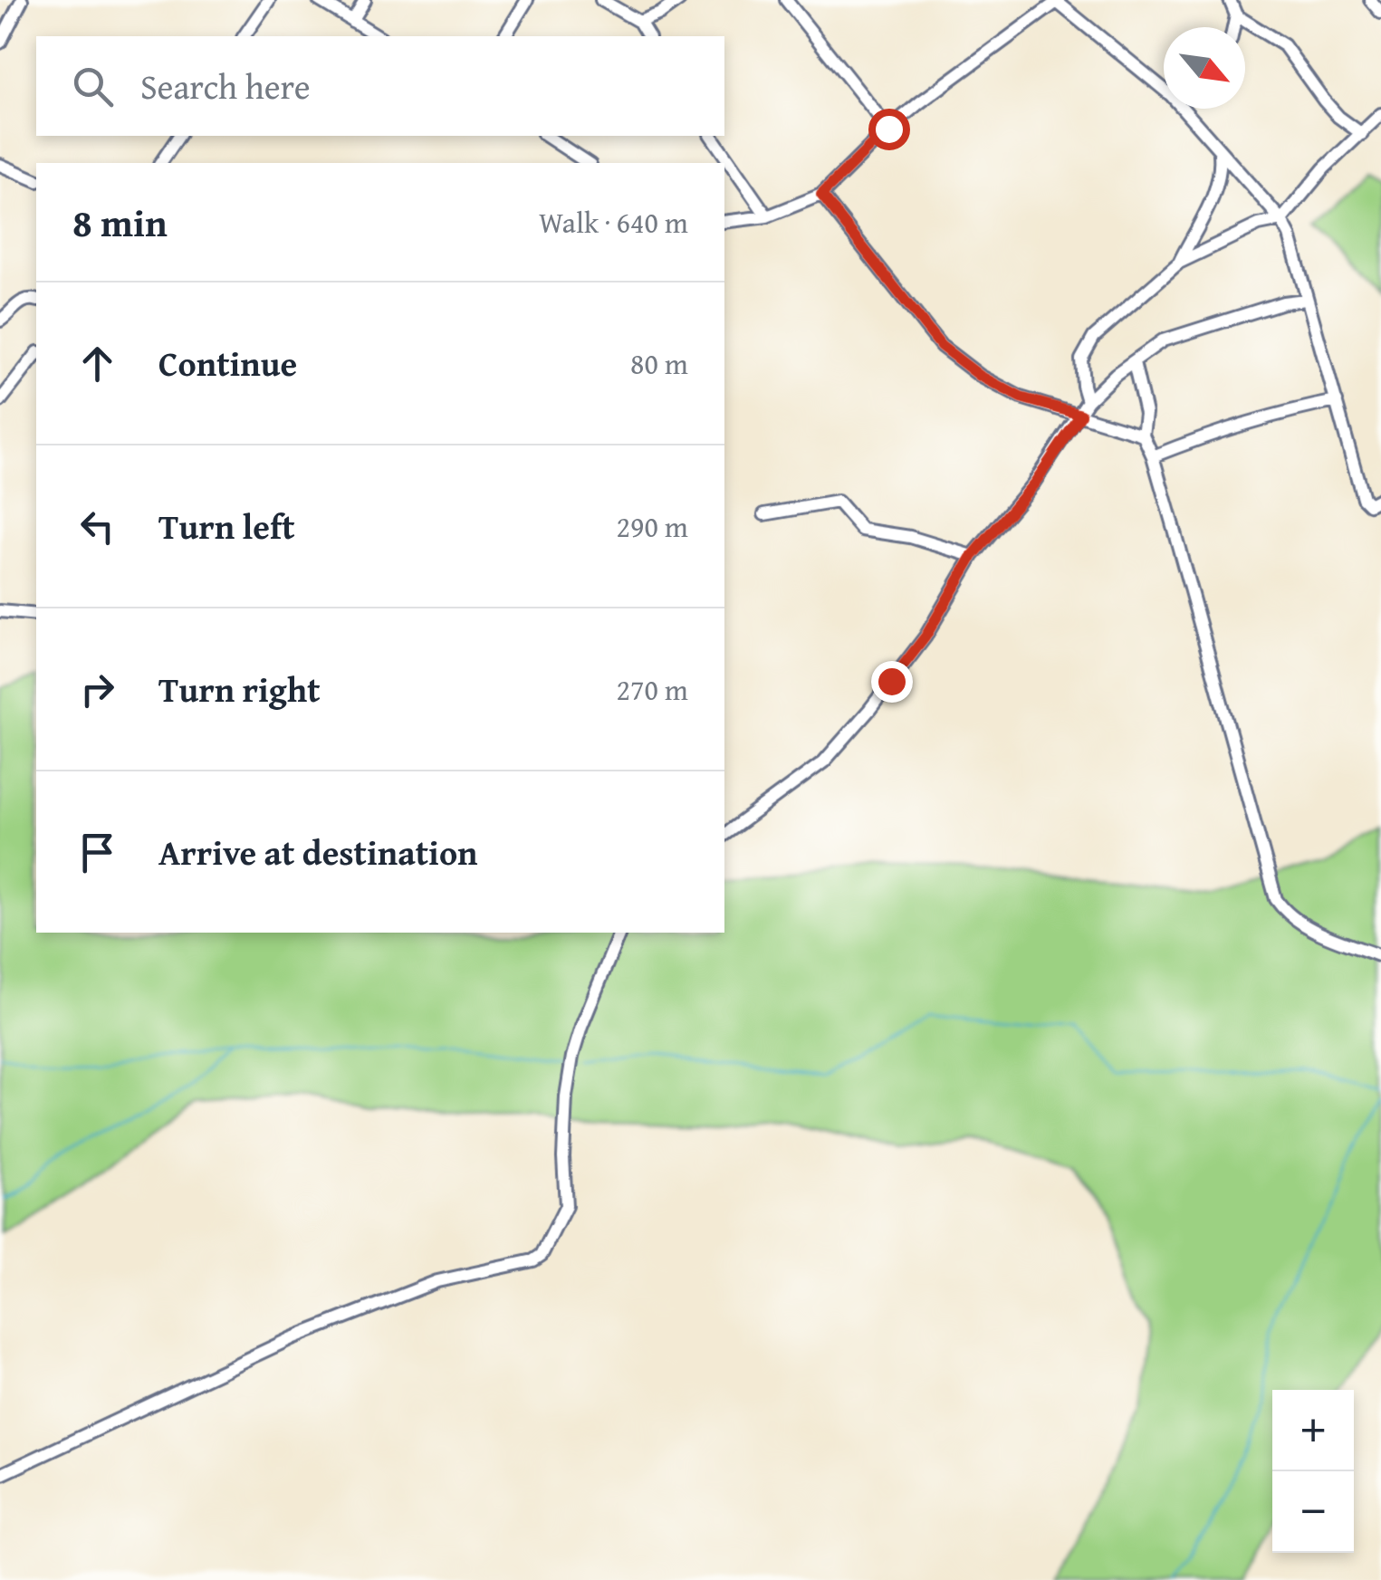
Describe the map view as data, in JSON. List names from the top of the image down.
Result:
{
  "north": "bottom right",
  "page": {
    "search": "Search here",
    "heading": ["8 min", "Walk · 640 m"],
    "list": [
      ["Continue", "80 m"],
      ["Turn left", "290 m"],
      ["Turn right", "270 m"],
      "Arrive at destination"
    ],
    "map_buttons": ["+", "−"]
  }
}
